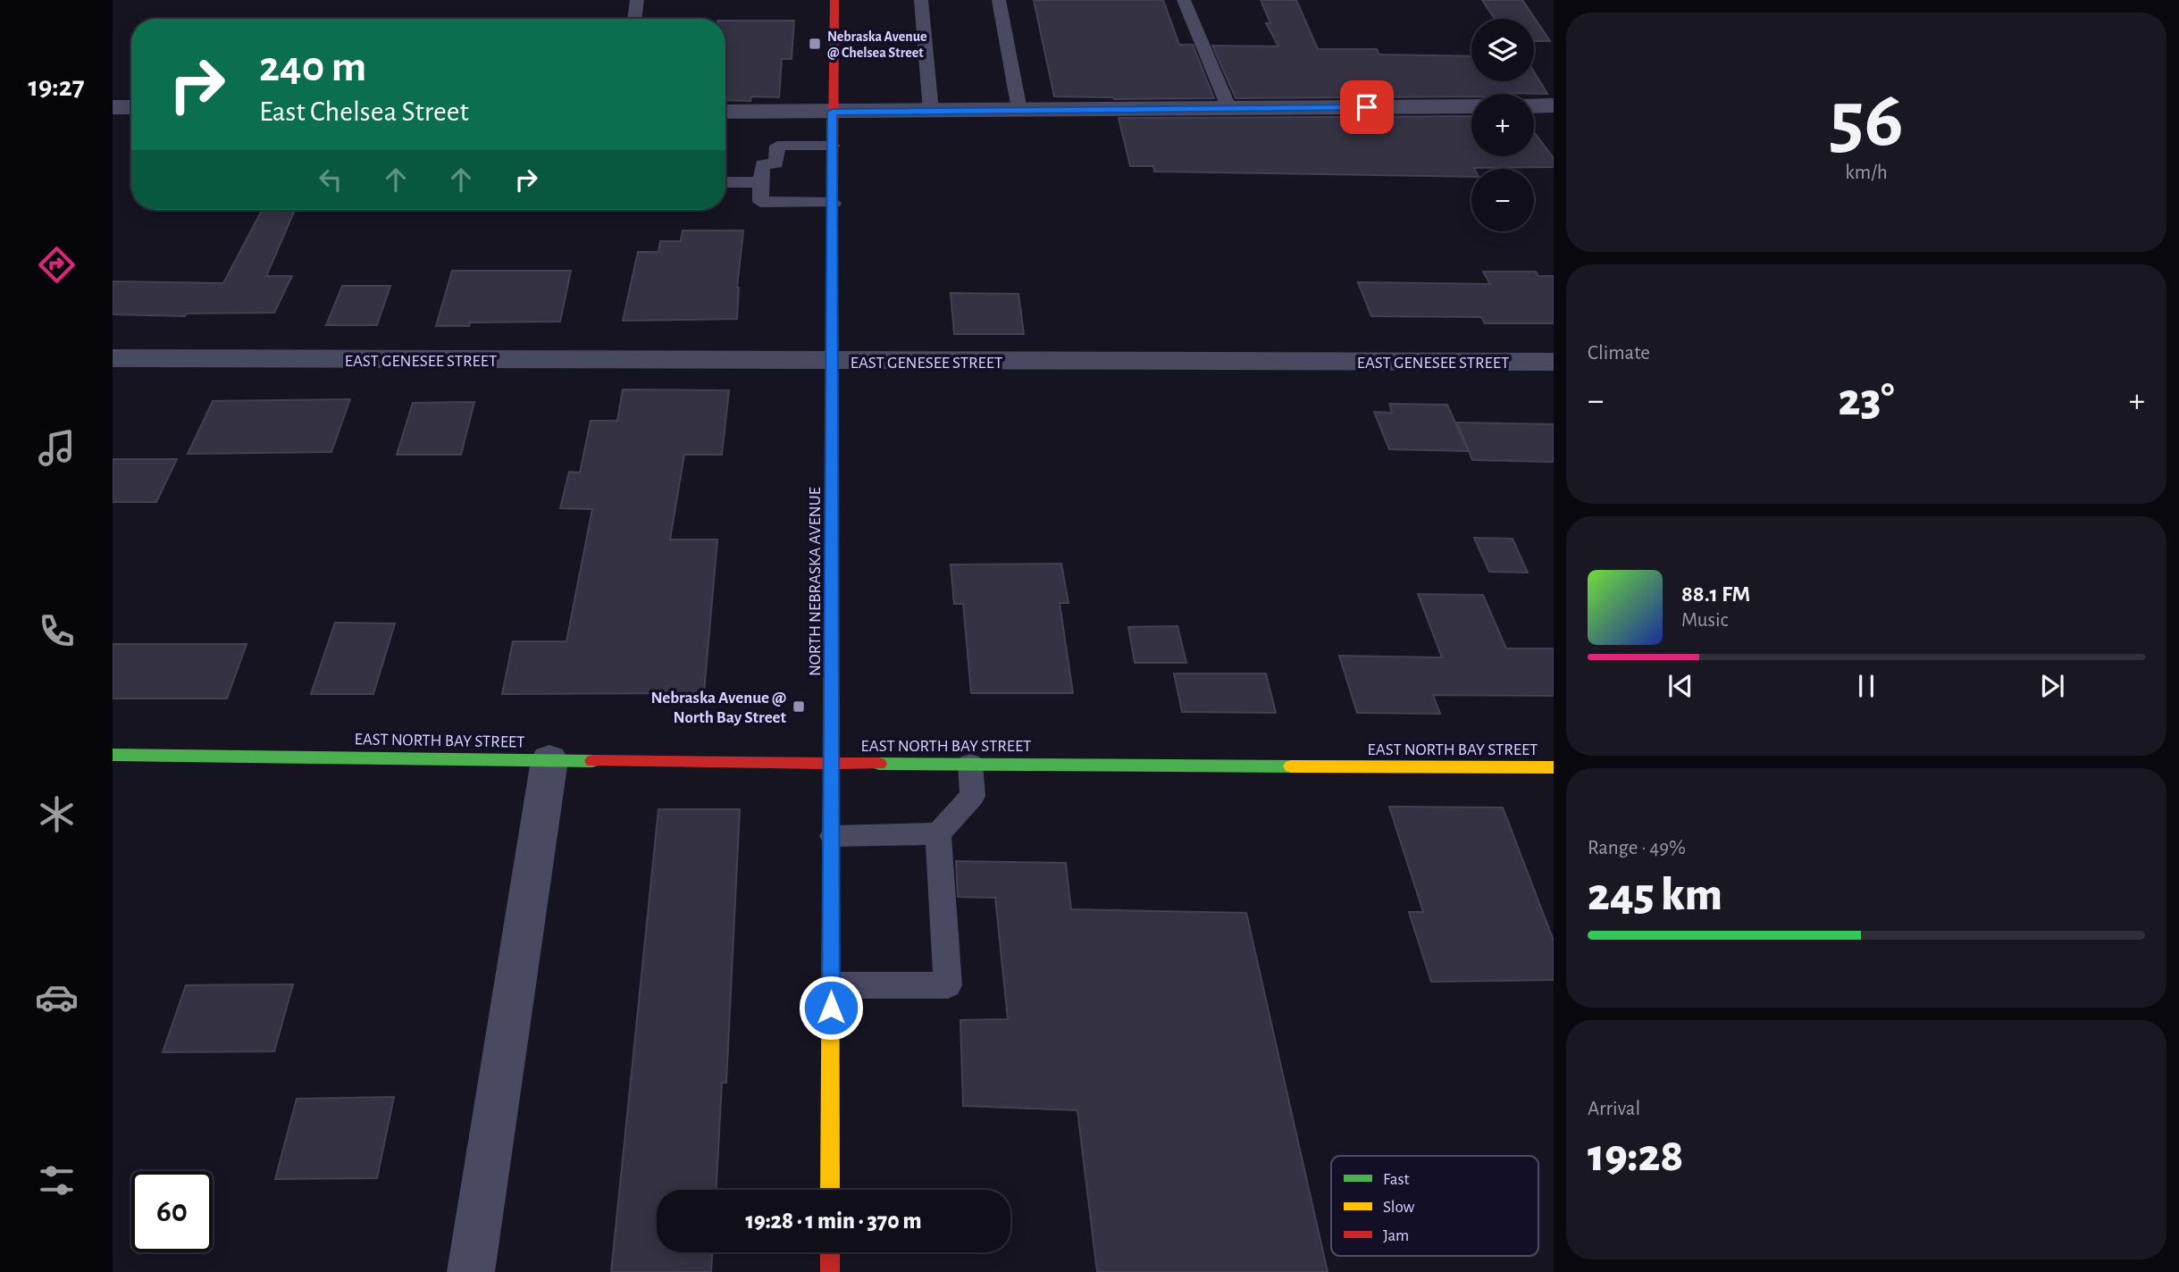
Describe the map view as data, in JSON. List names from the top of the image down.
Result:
{
  "streets": {
    "main road": ["NORTH NEBRASKA AVENUE", "EAST NORTH BAY STREET"],
    "street": ["EAST GENESEE STREET"]
  },
  "crossings": [
    ["EAST GENESEE STREET", "NORTH NEBRASKA AVENUE"],
    ["NORTH NEBRASKA AVENUE", "EAST NORTH BAY STREET"]
  ],
  "places": {
    "transit": ["Nebraska Avenue @ Chelsea Street", "Nebraska Avenue @ North Bay Street"]
  },
  "legend": ["Fast", "Slow", "Jam"],
  "page": {
    "tabs": "19:27",
    "tile": [
      ["56", "km/h"],
      "Climate",
      ["Range · 49%", "245 km"],
      ["Arrival", "19:28"]
    ],
    "map_buttons": ["+", "−"],
    "turn": ["240 m", "East Chelsea Street"],
    "heat": ["−", "23°", "+"],
    "song": ["88.1 FM", "Music"],
    "limit": "60",
    "trip": "19:28 · 1 min · 370 m"
  }
}
